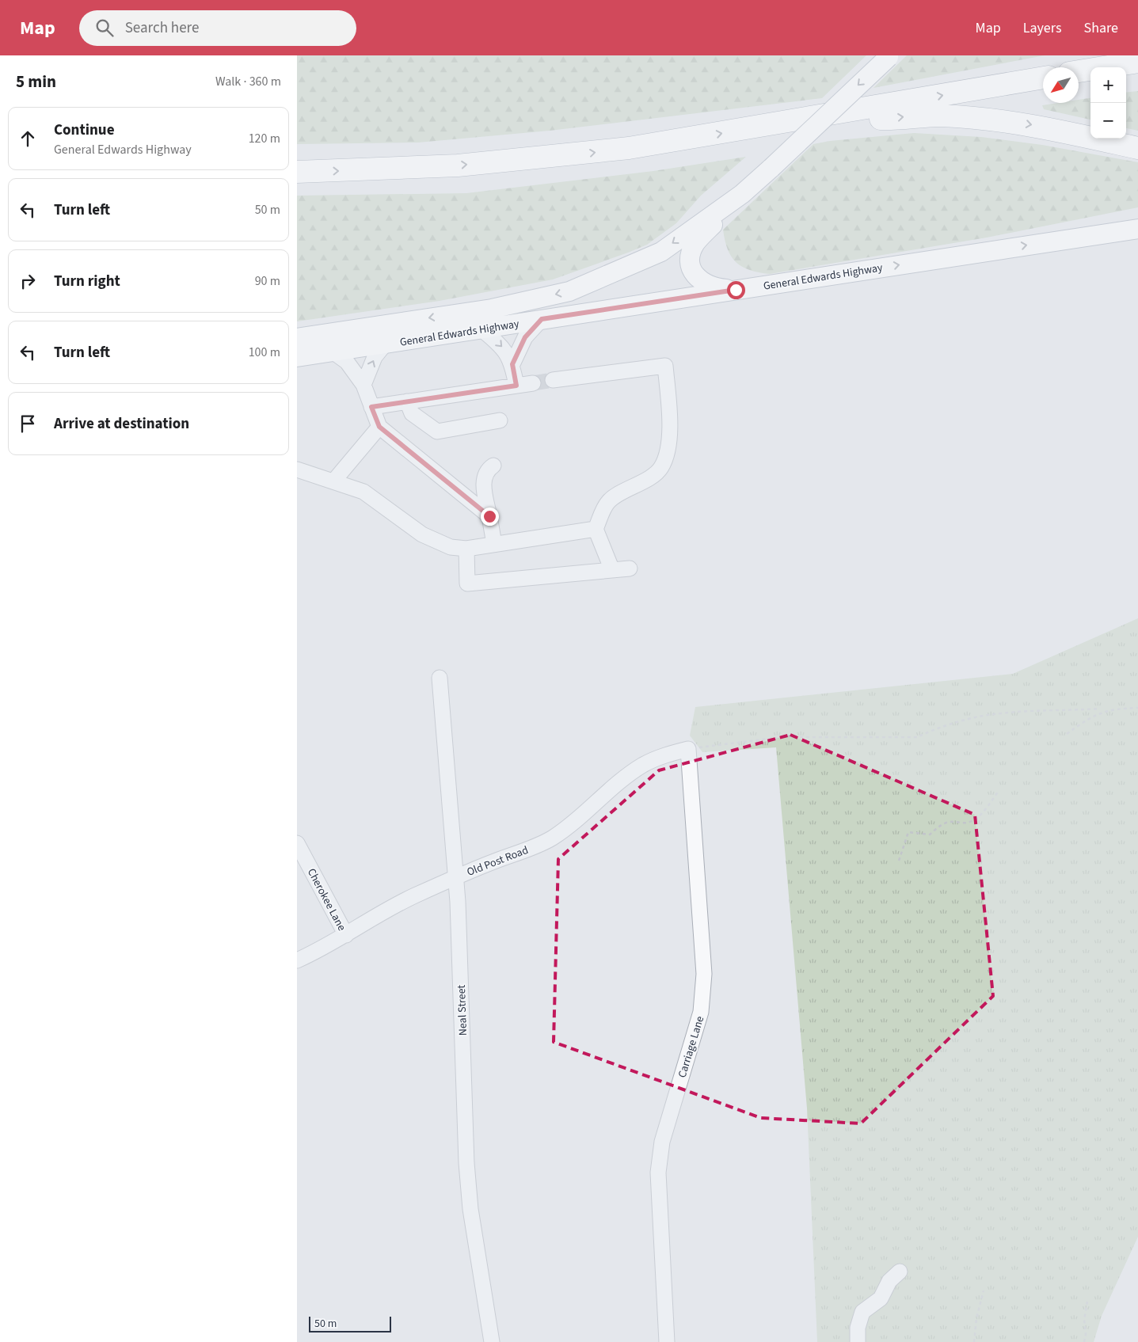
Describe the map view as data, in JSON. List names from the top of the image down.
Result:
{
  "streets": {
    "main road": ["General Edwards Highway"],
    "street": [
      "Old Post Road",
      "Cherokee Lane",
      "Neal Street",
      "Carriage Lane"
    ]
  },
  "crossings": [
    ["Old Post Road", "Cherokee Lane"],
    ["Old Post Road", "Neal Street"],
    ["Old Post Road", "Carriage Lane"]
  ],
  "scale_bar": "50 m",
  "north": "bottom left",
  "page": {
    "header": "Map",
    "search": "Search here",
    "nav": ["Map", "Layers", "Share"],
    "heading": ["5 min", "Walk · 360 m"],
    "map_buttons": ["+", "−"],
    "list": [
      ["Continue", "General Edwards Highway", "120 m"],
      ["Turn left", "50 m"],
      ["Turn right", "90 m"],
      ["Turn left", "100 m"],
      "Arrive at destination"
    ],
    "scale": "50 m"
  }
}
